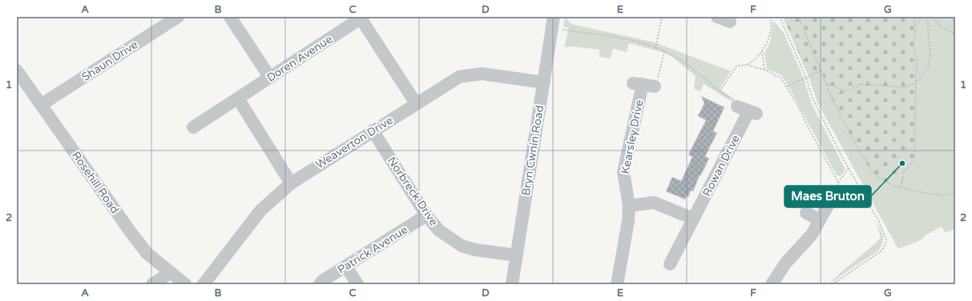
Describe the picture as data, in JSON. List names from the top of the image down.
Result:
{
  "streets": {
    "street": [
      "Doren Avenue",
      "Shaun Drive",
      "Kearsley Drive",
      "Weaverton Drive",
      "Bryn Cwnin Road",
      "Rowan Drive",
      "Rosehill Road",
      "Norbreck Drive",
      "Patrick Avenue"
    ]
  },
  "crossings": [
    ["Doren Avenue", "Weaverton Drive"],
    ["Shaun Drive", "Rosehill Road"],
    ["Weaverton Drive", "Bryn Cwnin Road"],
    ["Weaverton Drive", "Norbreck Drive"],
    ["Bryn Cwnin Road", "Norbreck Drive"],
    ["Norbreck Drive", "Patrick Avenue"]
  ],
  "places": ["Maes Bruton"],
  "grid": {
    "columns": [
      "A",
      "B",
      "C",
      "D",
      "E",
      "F",
      "G"
    ],
    "rows": ["1", "2"]
  }
}
